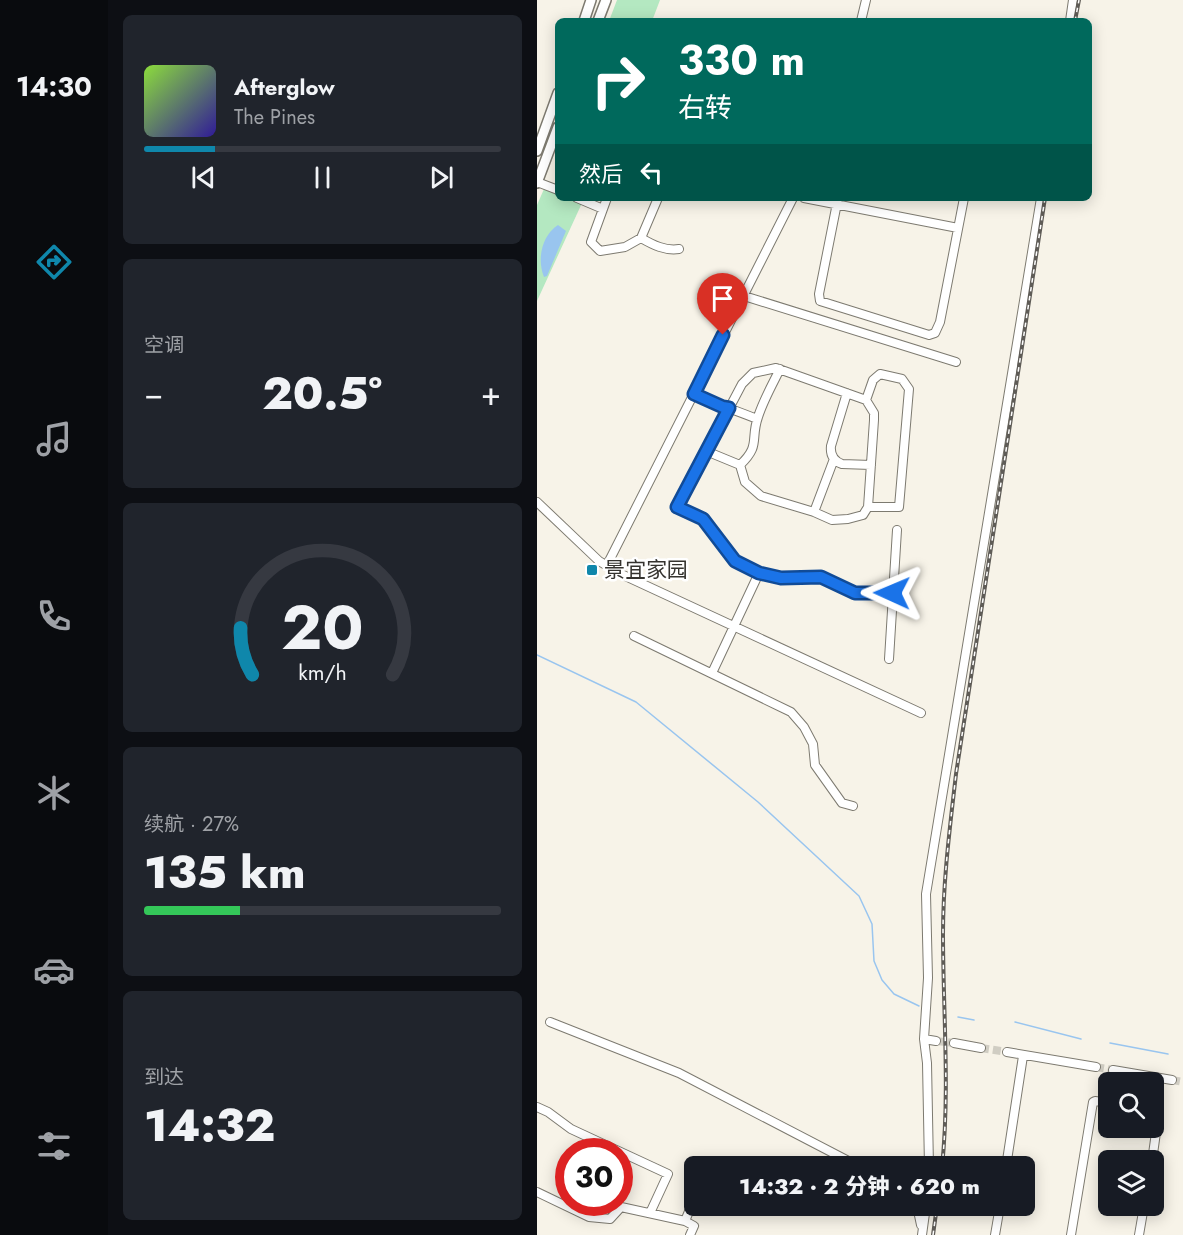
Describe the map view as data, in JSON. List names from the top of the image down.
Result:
{
  "places": {
    "transit": ["景宜家园"]
  },
  "page": {
    "tabs": "14:30",
    "turn": ["330 m", "右转"],
    "song": ["Afterglow", "The Pines"],
    "then": "然后",
    "tile": [
      "空调",
      ["续航 · 27%", "135 km"],
      ["到达", "14:32"]
    ],
    "heat": ["−", "20.5°", "+"],
    "limit": "30",
    "trip": "14:32 · 2 分钟 · 620 m",
    "gauge": ["20", "km/h"]
  }
}
